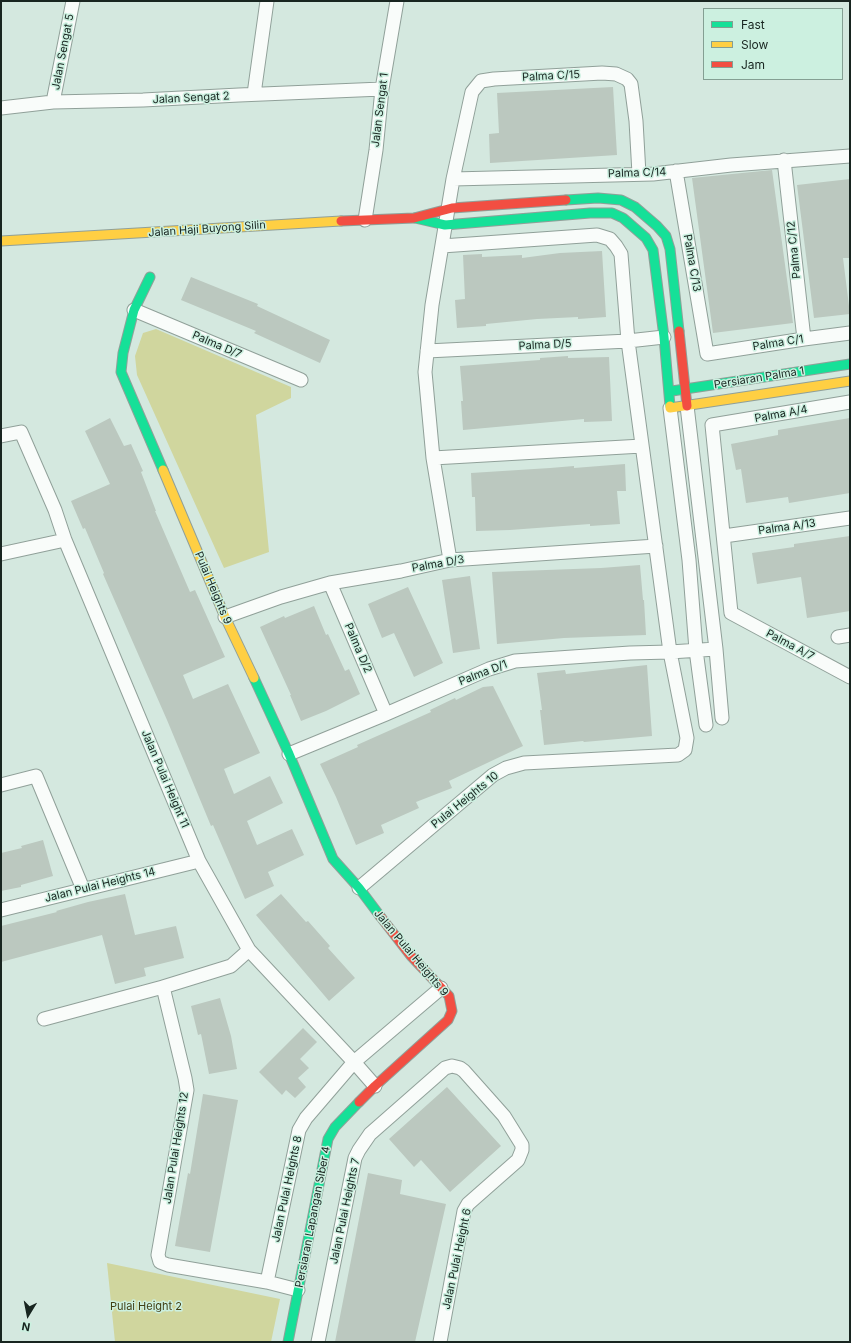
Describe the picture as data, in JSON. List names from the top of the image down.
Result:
{
  "streets": {
    "street": [
      "Jalan Sengat 5",
      "Palma C/15",
      "Jalan Sengat 2",
      "Jalan Sengat 1",
      "Palma C/14",
      "Jalan Haji Buyong Silin",
      "Palma C/12",
      "Palma C/13",
      "Palma C/1",
      "Palma D/7",
      "Palma D/5",
      "Persiaran Palma 1",
      "Palma A/4",
      "Palma A/13",
      "Palma D/3",
      "Pulai Heights 9",
      "Palma A/7",
      "Palma D/2",
      "Palma D/1",
      "Jalan Pulai Height 11",
      "Pulai Heights 10",
      "Jalan Pulai Heights 14",
      "Jalan Pulai Heights 9",
      "Jalan Pulai Heights 12",
      "Jalan Pulai Heights 8",
      "Jalan Pulai Heights 7",
      "Persiaran Lapangan Siber 4",
      "Jalan Pulai Height 6"
    ]
  },
  "crossings": [
    ["Jalan Sengat 5", "Jalan Sengat 2"],
    ["Palma C/15", "Palma C/14"],
    ["Jalan Sengat 2", "Jalan Sengat 1"],
    ["Jalan Sengat 1", "Jalan Haji Buyong Silin"],
    ["Palma C/14", "Palma C/12"],
    ["Palma C/14", "Palma C/13"],
    ["Palma C/12", "Palma C/1"],
    ["Palma C/13", "Palma C/1"],
    ["Palma D/7", "Pulai Heights 9"],
    ["Palma A/4", "Palma A/13"],
    ["Palma A/4", "Palma A/7"],
    ["Palma A/13", "Palma A/7"],
    ["Palma D/3", "Pulai Heights 9"],
    ["Palma D/3", "Palma D/2"],
    ["Pulai Heights 9", "Palma D/1"],
    ["Pulai Heights 9", "Pulai Heights 10"],
    ["Pulai Heights 9", "Jalan Pulai Heights 9"],
    ["Palma D/2", "Palma D/1"],
    ["Palma D/1", "Pulai Heights 10"],
    ["Jalan Pulai Height 11", "Jalan Pulai Heights 14"],
    ["Jalan Pulai Height 11", "Jalan Pulai Heights 8"],
    ["Jalan Pulai Height 11", "Persiaran Lapangan Siber 4"],
    ["Pulai Heights 10", "Jalan Pulai Heights 9"],
    ["Jalan Pulai Heights 9", "Jalan Pulai Heights 8"],
    ["Jalan Pulai Heights 9", "Persiaran Lapangan Siber 4"],
    ["Jalan Pulai Heights 12", "Jalan Pulai Heights 8"],
    ["Jalan Pulai Heights 7", "Jalan Pulai Height 6"]
  ],
  "parks": ["Pulai Height 2"],
  "legend": ["Fast", "Slow", "Jam"],
  "north": "bottom"
}
